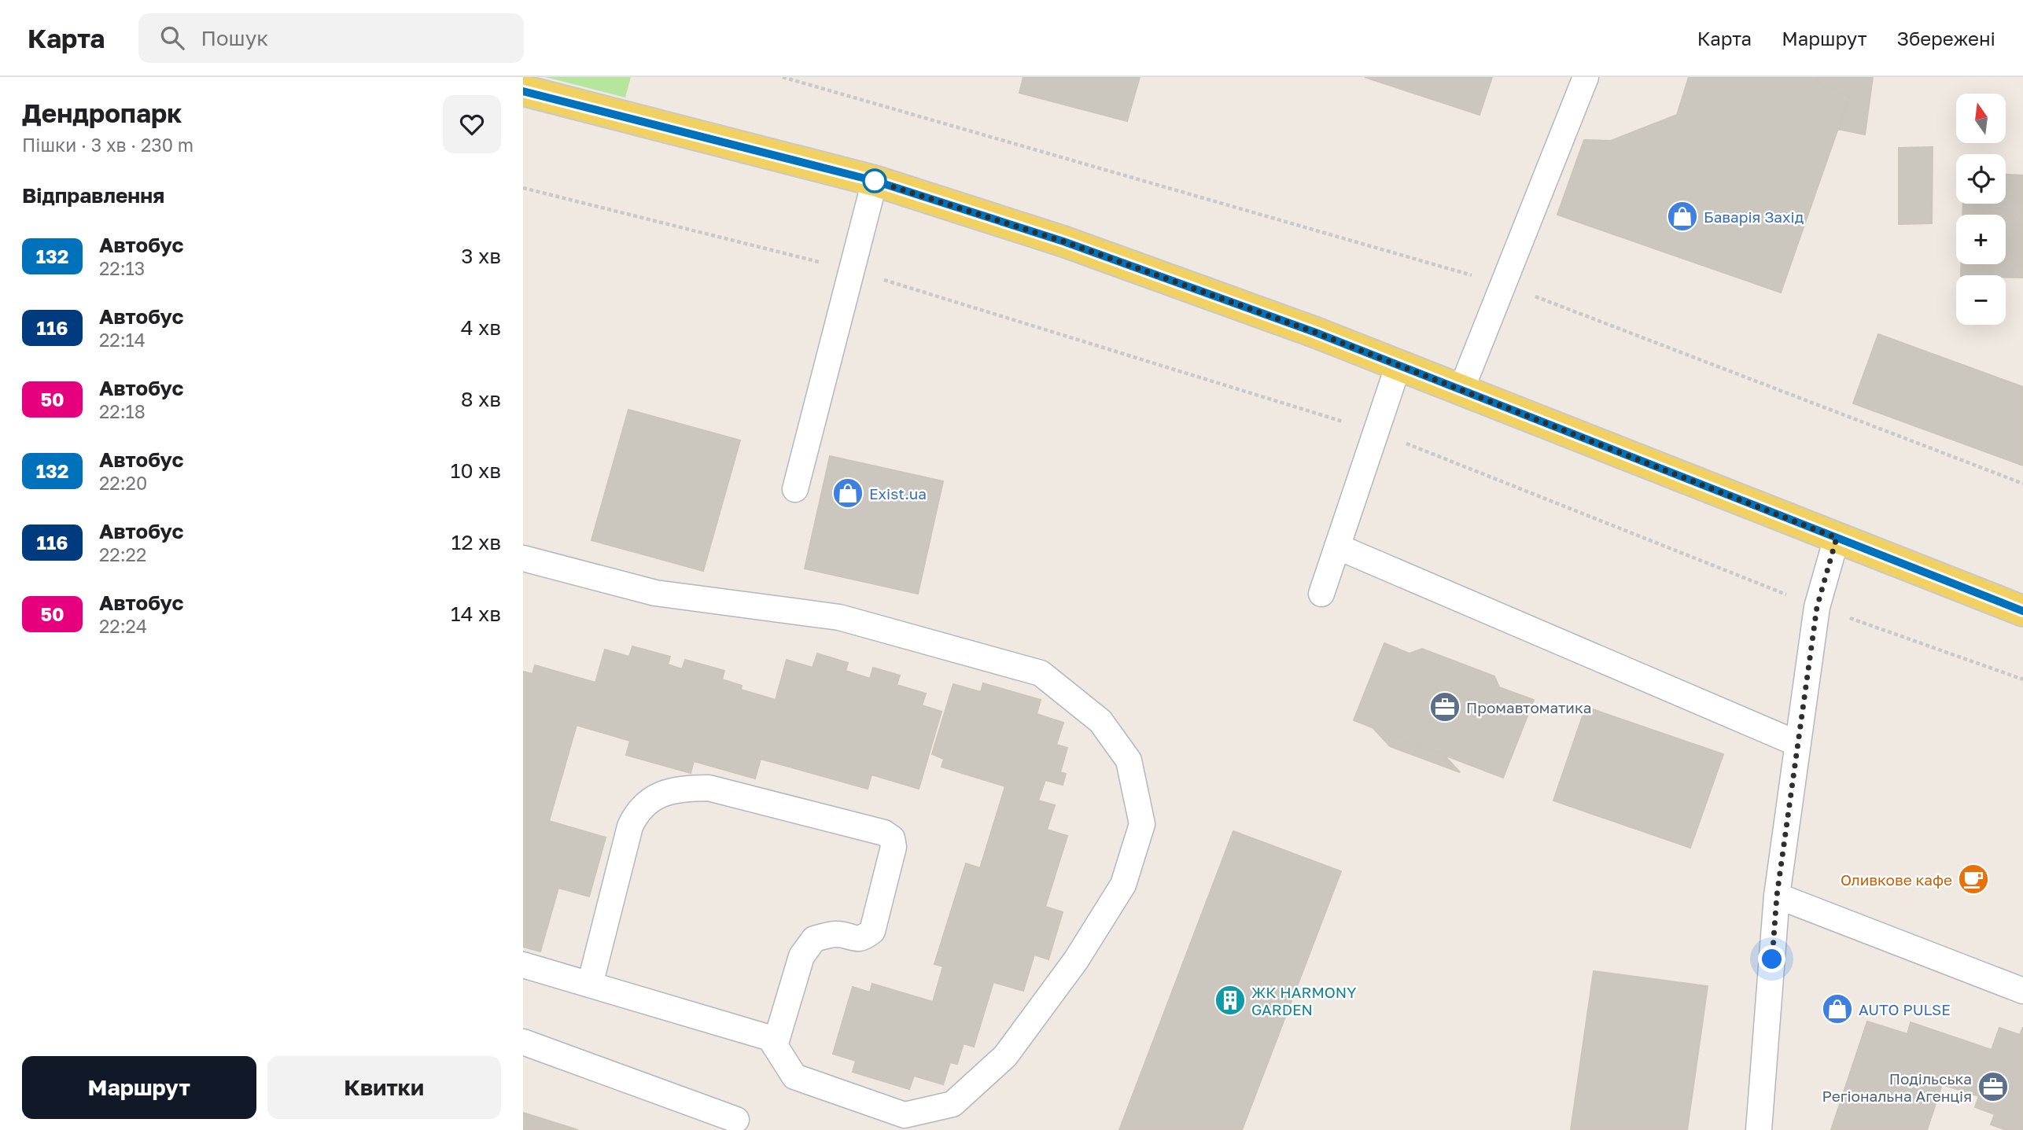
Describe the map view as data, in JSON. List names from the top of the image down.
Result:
{
  "places": {
    "shop": ["Баварія Захід", "Exist.ua", "AUTO PULSE"],
    "office": ["Промавтоматика", "Подільська Регіональна Агенція"],
    "cafe": ["Оливкове кафе"],
    "building": ["ЖК HARMONY GARDEN"]
  },
  "lines": ["bus line 132"],
  "north": "top",
  "page": {
    "header": "Карта",
    "search": "Пошук",
    "nav": ["Карта", "Маршрут", "Збережені"],
    "heading": [
      ["Дендропарк", "Пішки · 3 хв · 230 m"],
      "Відправлення"
    ],
    "map_buttons": ["+", "−"],
    "list": [
      {
        "mark": "132",
        "name": "Автобус",
        "note": "22:13",
        "value": "3 хв"
      },
      {
        "mark": "116",
        "name": "Автобус",
        "note": "22:14",
        "value": "4 хв"
      },
      {
        "mark": "50",
        "name": "Автобус",
        "note": "22:18",
        "value": "8 хв"
      },
      {
        "mark": "132",
        "name": "Автобус",
        "note": "22:20",
        "value": "10 хв"
      },
      {
        "mark": "116",
        "name": "Автобус",
        "note": "22:22",
        "value": "12 хв"
      },
      {
        "mark": "50",
        "name": "Автобус",
        "note": "22:24",
        "value": "14 хв"
      }
    ],
    "buttons": ["Маршрут", "Квитки"]
  }
}
